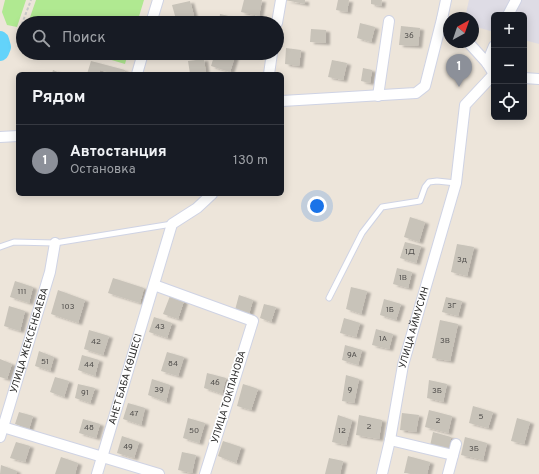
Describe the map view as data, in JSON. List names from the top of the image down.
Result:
{
  "streets": {
    "street": [
      "УЛИЦА АЙМУСИН",
      "УЛИЦА ЖЕКСЕНБАЕВА",
      "АНЕТ БАБА КӨШЕСІ",
      "УЛИЦА ТОКПАНОВА"
    ]
  },
  "crossings": [
    ["АНЕТ БАБА КӨШЕСІ", "УЛИЦА ТОКПАНОВА"]
  ],
  "house_numbers": [
    "36",
    "1Д",
    "3д",
    "1В",
    "111",
    "3Г",
    "103",
    "1Б",
    "43",
    "1А",
    "3В",
    "42",
    "9А",
    "51",
    "84",
    "44",
    "46",
    "39",
    "9",
    "3Б",
    "91",
    "47",
    "5",
    "2",
    "2",
    "48",
    "50",
    "12",
    "49",
    "3Б"
  ],
  "north": "top right",
  "page": {
    "map_buttons": ["+", "−"],
    "search": "Поиск",
    "pins": "1",
    "heading": "Рядом",
    "list": [
      {
        "mark": "1",
        "name": "Автостанция",
        "note": "Остановка",
        "value": "130 m"
      }
    ]
  }
}
